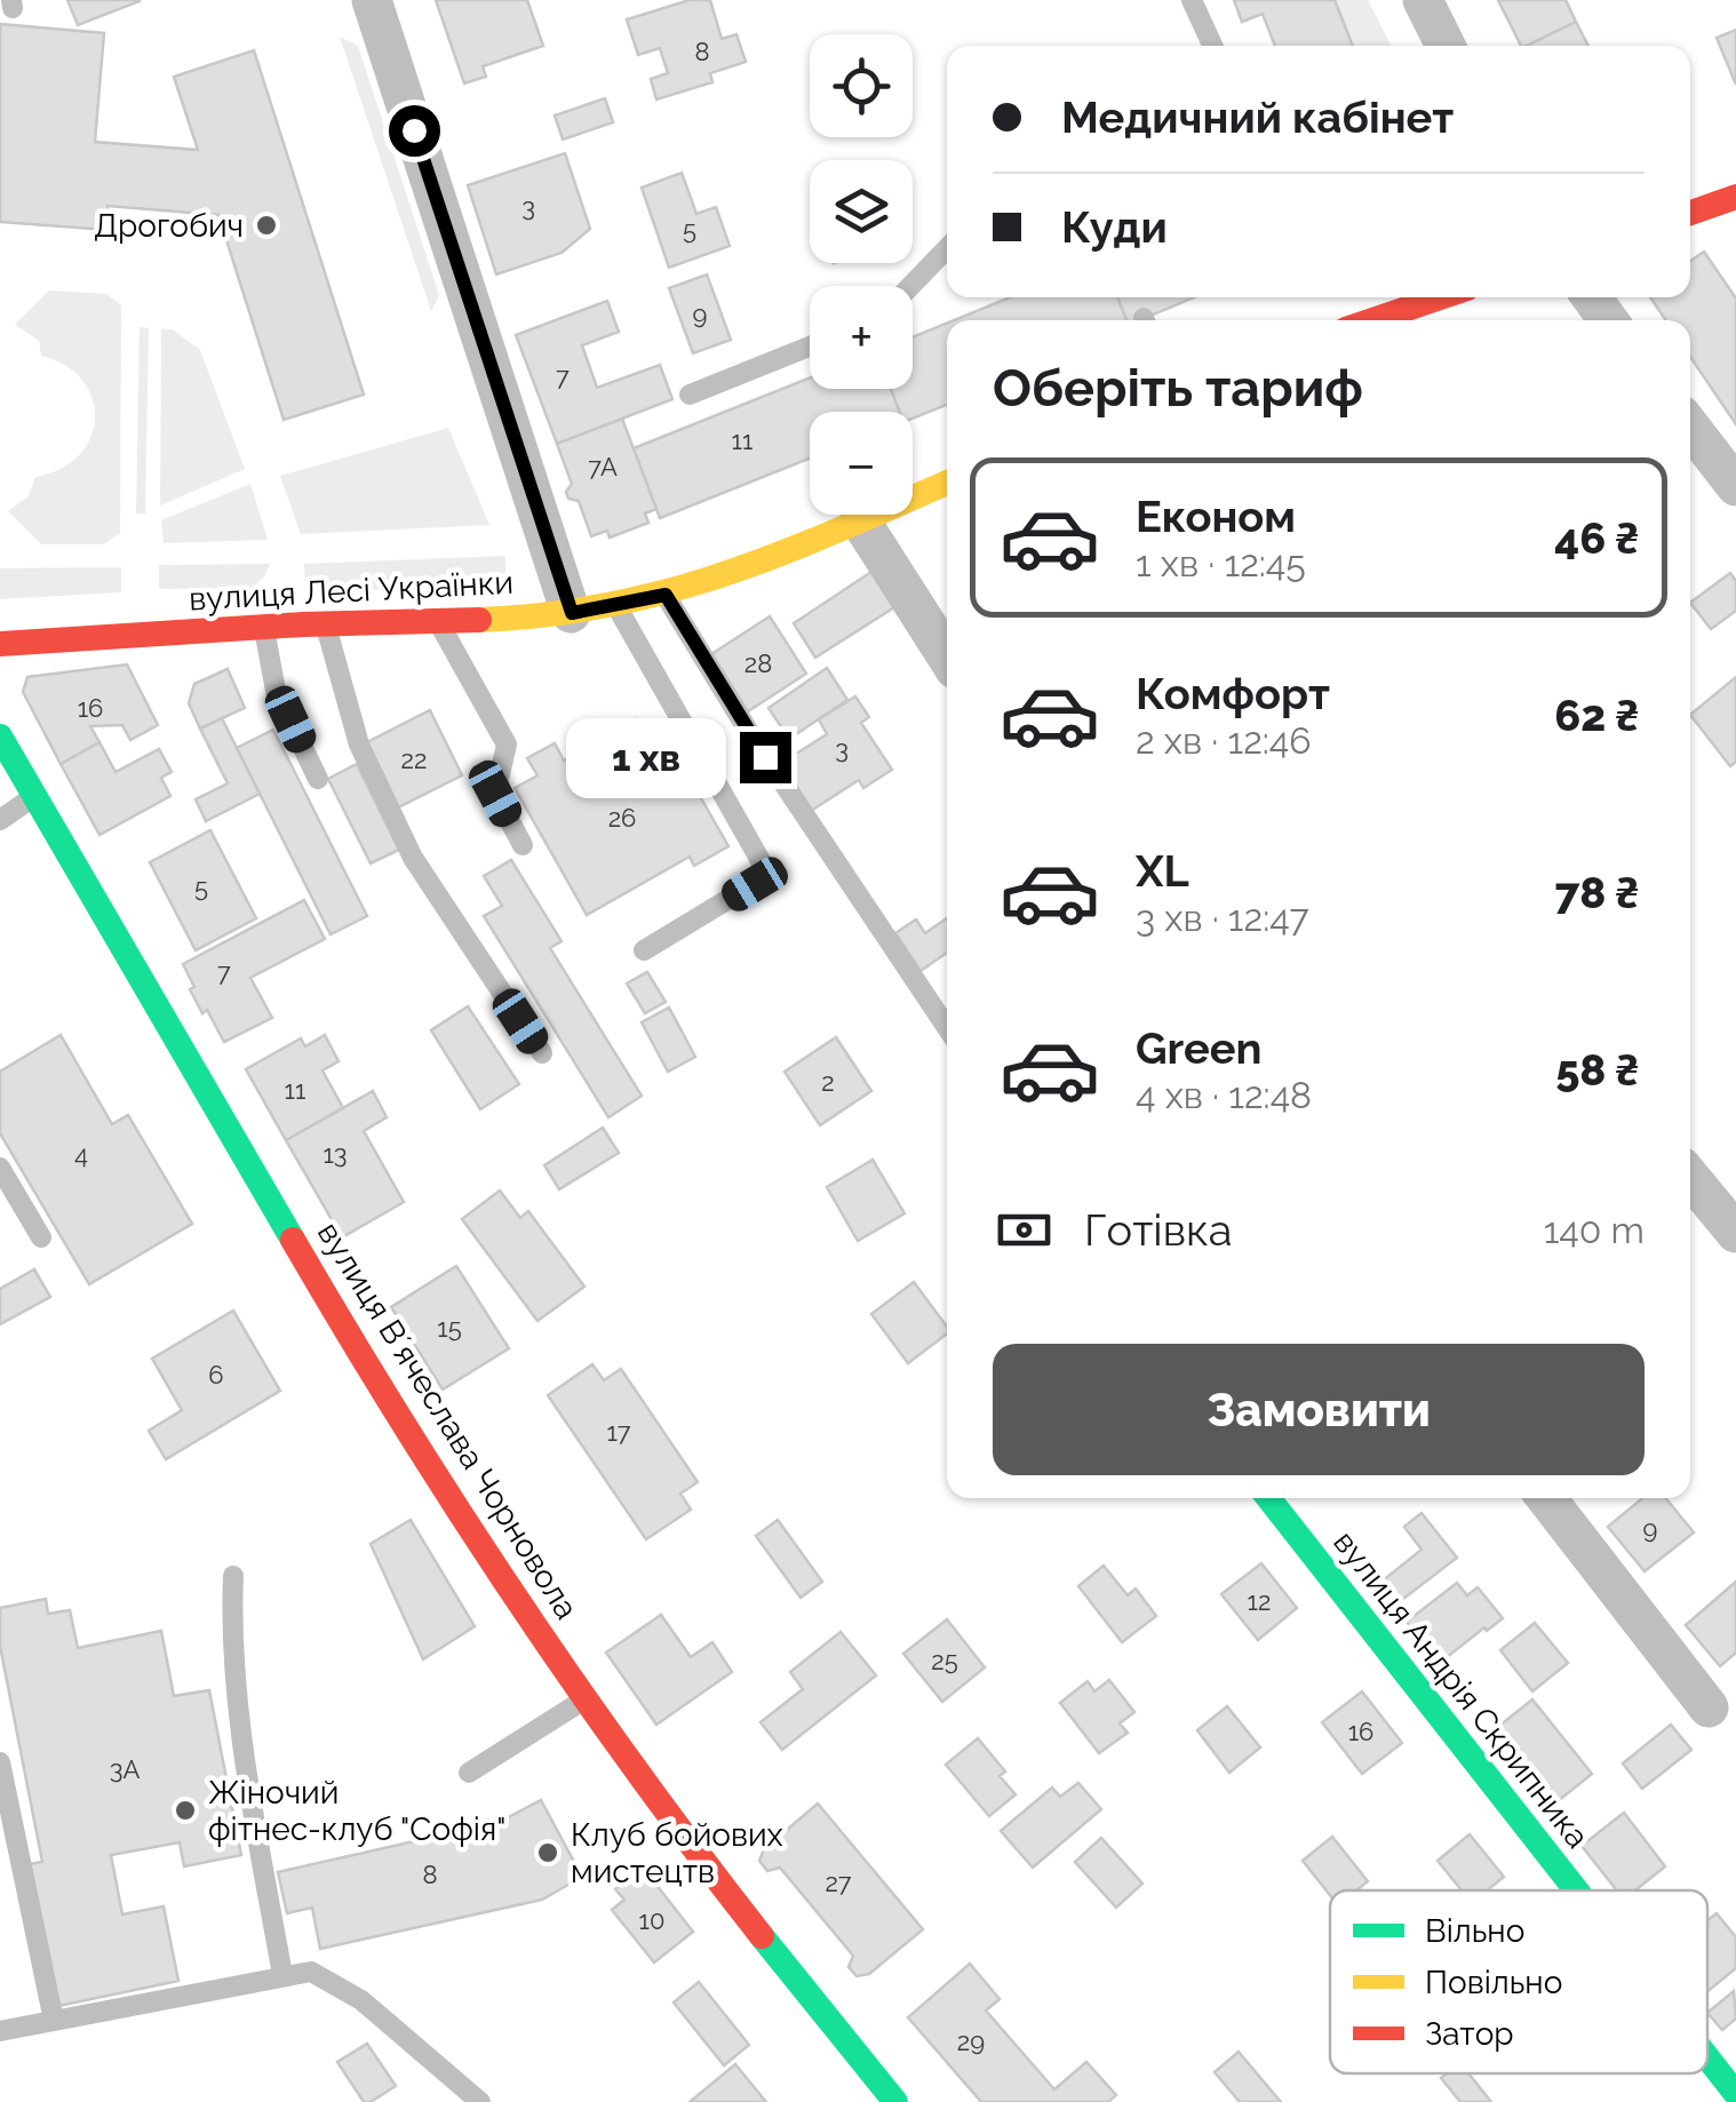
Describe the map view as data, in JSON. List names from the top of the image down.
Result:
{
  "streets": {
    "street": ["вулиця Лесі Українки", "вулиця Вʼячеслава Чорновола", "вулиця Андрія Скрипника"]
  },
  "places": ["Дрогобич", "Жіночий фітнес-клуб \"Софія\"", "Клуб бойових мистецтв"],
  "house_numbers": [
    "8",
    "3",
    "5",
    "9",
    "7",
    "11",
    "7А",
    "28",
    "16",
    "3",
    "22",
    "26",
    "5",
    "7",
    "2",
    "11",
    "4",
    "13",
    "15",
    "6",
    "17",
    "9",
    "12",
    "25",
    "16",
    "3А",
    "8",
    "27",
    "10",
    "29"
  ],
  "legend": ["Вільно", "Повільно", "Затор"],
  "page": {
    "map_buttons": ["+", "−"],
    "banner": ["Медичний кабінет", "Куди"],
    "heading": "Оберіть тариф",
    "list": [
      {
        "name": "Економ",
        "note": "1 хв · 12:45",
        "value": "46 ₴"
      },
      {
        "name": "Комфорт",
        "note": "2 хв · 12:46",
        "value": "62 ₴"
      },
      {
        "name": "XL",
        "note": "3 хв · 12:47",
        "value": "78 ₴"
      },
      {
        "name": "Green",
        "note": "4 хв · 12:48",
        "value": "58 ₴"
      }
    ],
    "bubble": "1 хв",
    "pay": ["Готівка", "140 m"],
    "buttons": "Замовити"
  }
}
